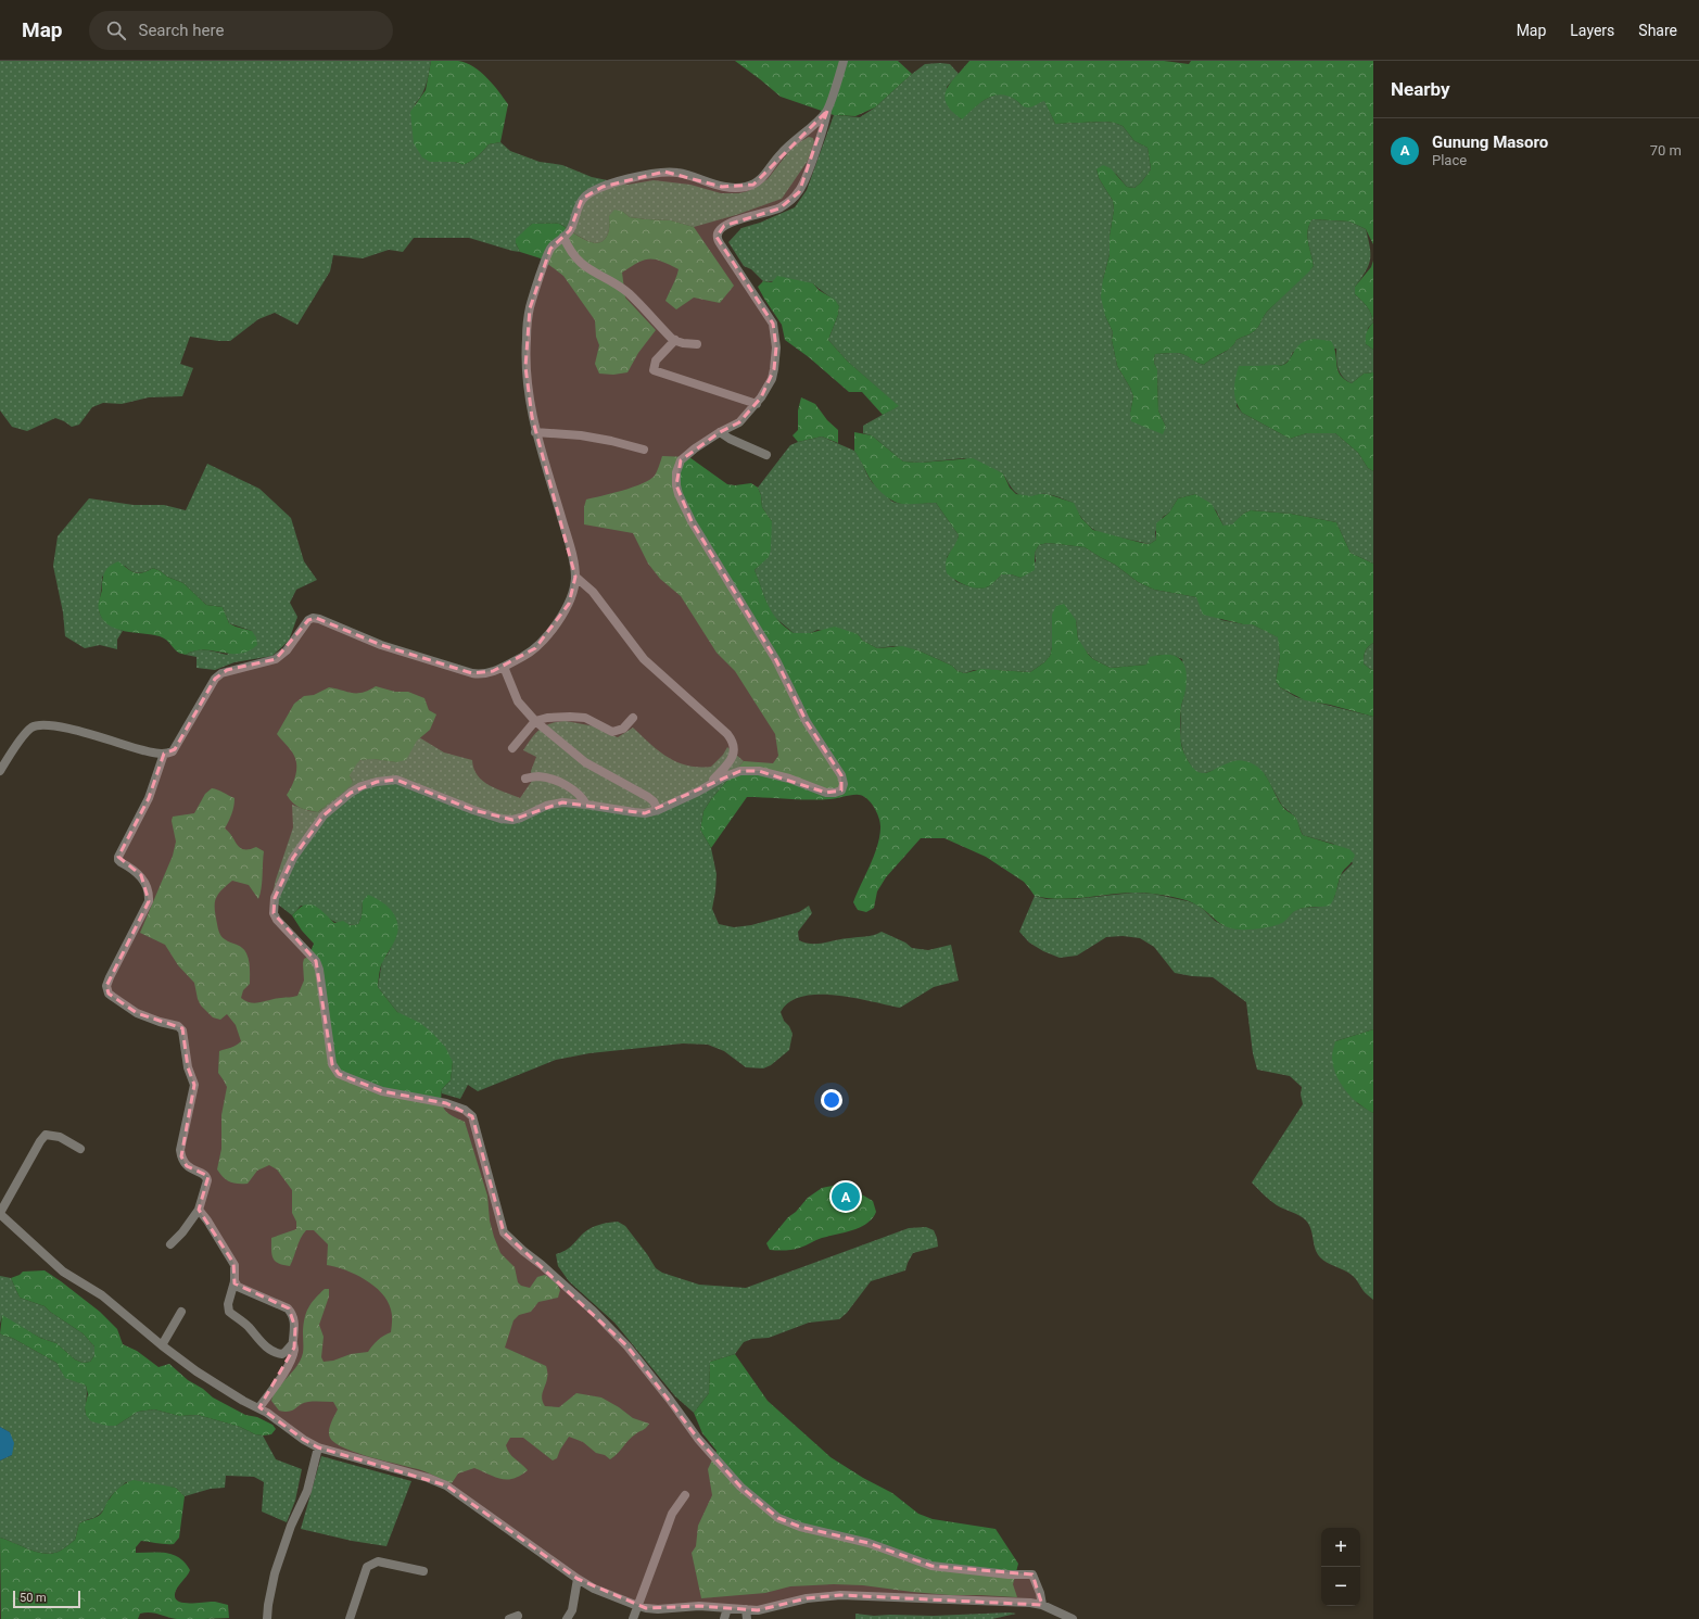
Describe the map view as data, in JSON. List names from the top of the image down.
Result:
{
  "scale_bar": "50 m",
  "page": {
    "header": "Map",
    "search": "Search here",
    "nav": ["Map", "Layers", "Share"],
    "heading": "Nearby",
    "list": [
      {
        "mark": "A",
        "name": "Gunung Masoro",
        "note": "Place",
        "value": "70 m"
      }
    ],
    "pins": "A",
    "map_buttons": ["+", "−"],
    "scale": "50 m"
  }
}
